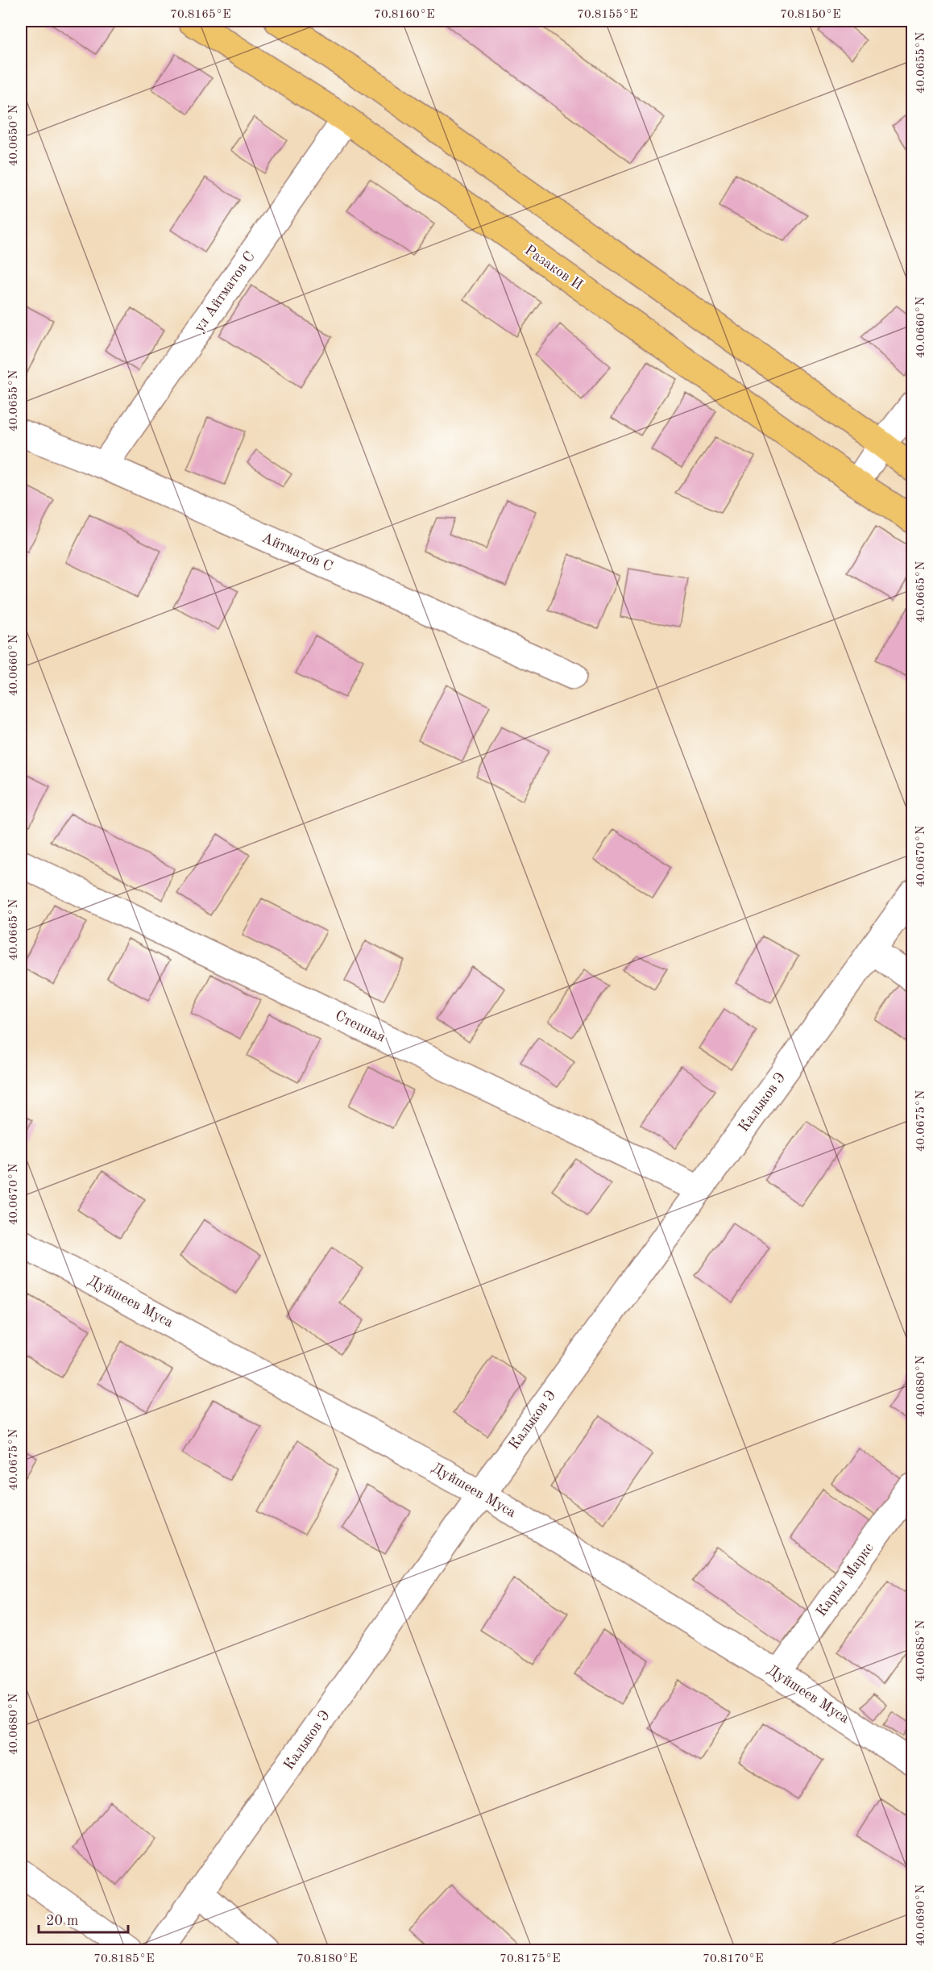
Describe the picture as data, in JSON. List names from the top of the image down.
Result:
{
  "streets": {
    "main road": ["Разаков И"],
    "street": [
      "ул Айтматов С",
      "Айтматов С",
      "Степная",
      "Калыков Э",
      "Дуйшеев Муса",
      "Карыл Маркс"
    ]
  },
  "crossings": [
    ["Разаков И", "ул Айтматов С"],
    ["ул Айтматов С", "Айтматов С"],
    ["Степная", "Калыков Э"],
    ["Калыков Э", "Дуйшеев Муса"],
    ["Дуйшеев Муса", "Карыл Маркс"]
  ],
  "scale_bar": "20 m",
  "coordinates": [
    "70.8165°E",
    "70.8160°E",
    "70.8155°E",
    "70.8150°E",
    "40.0655°N",
    "40.0650°N",
    "40.0660°N",
    "40.0665°N",
    "40.0670°N",
    "40.0675°N",
    "40.0680°N",
    "40.0685°N",
    "40.0690°N",
    "70.8185°E",
    "70.8180°E",
    "70.8175°E",
    "70.8170°E"
  ]
}
